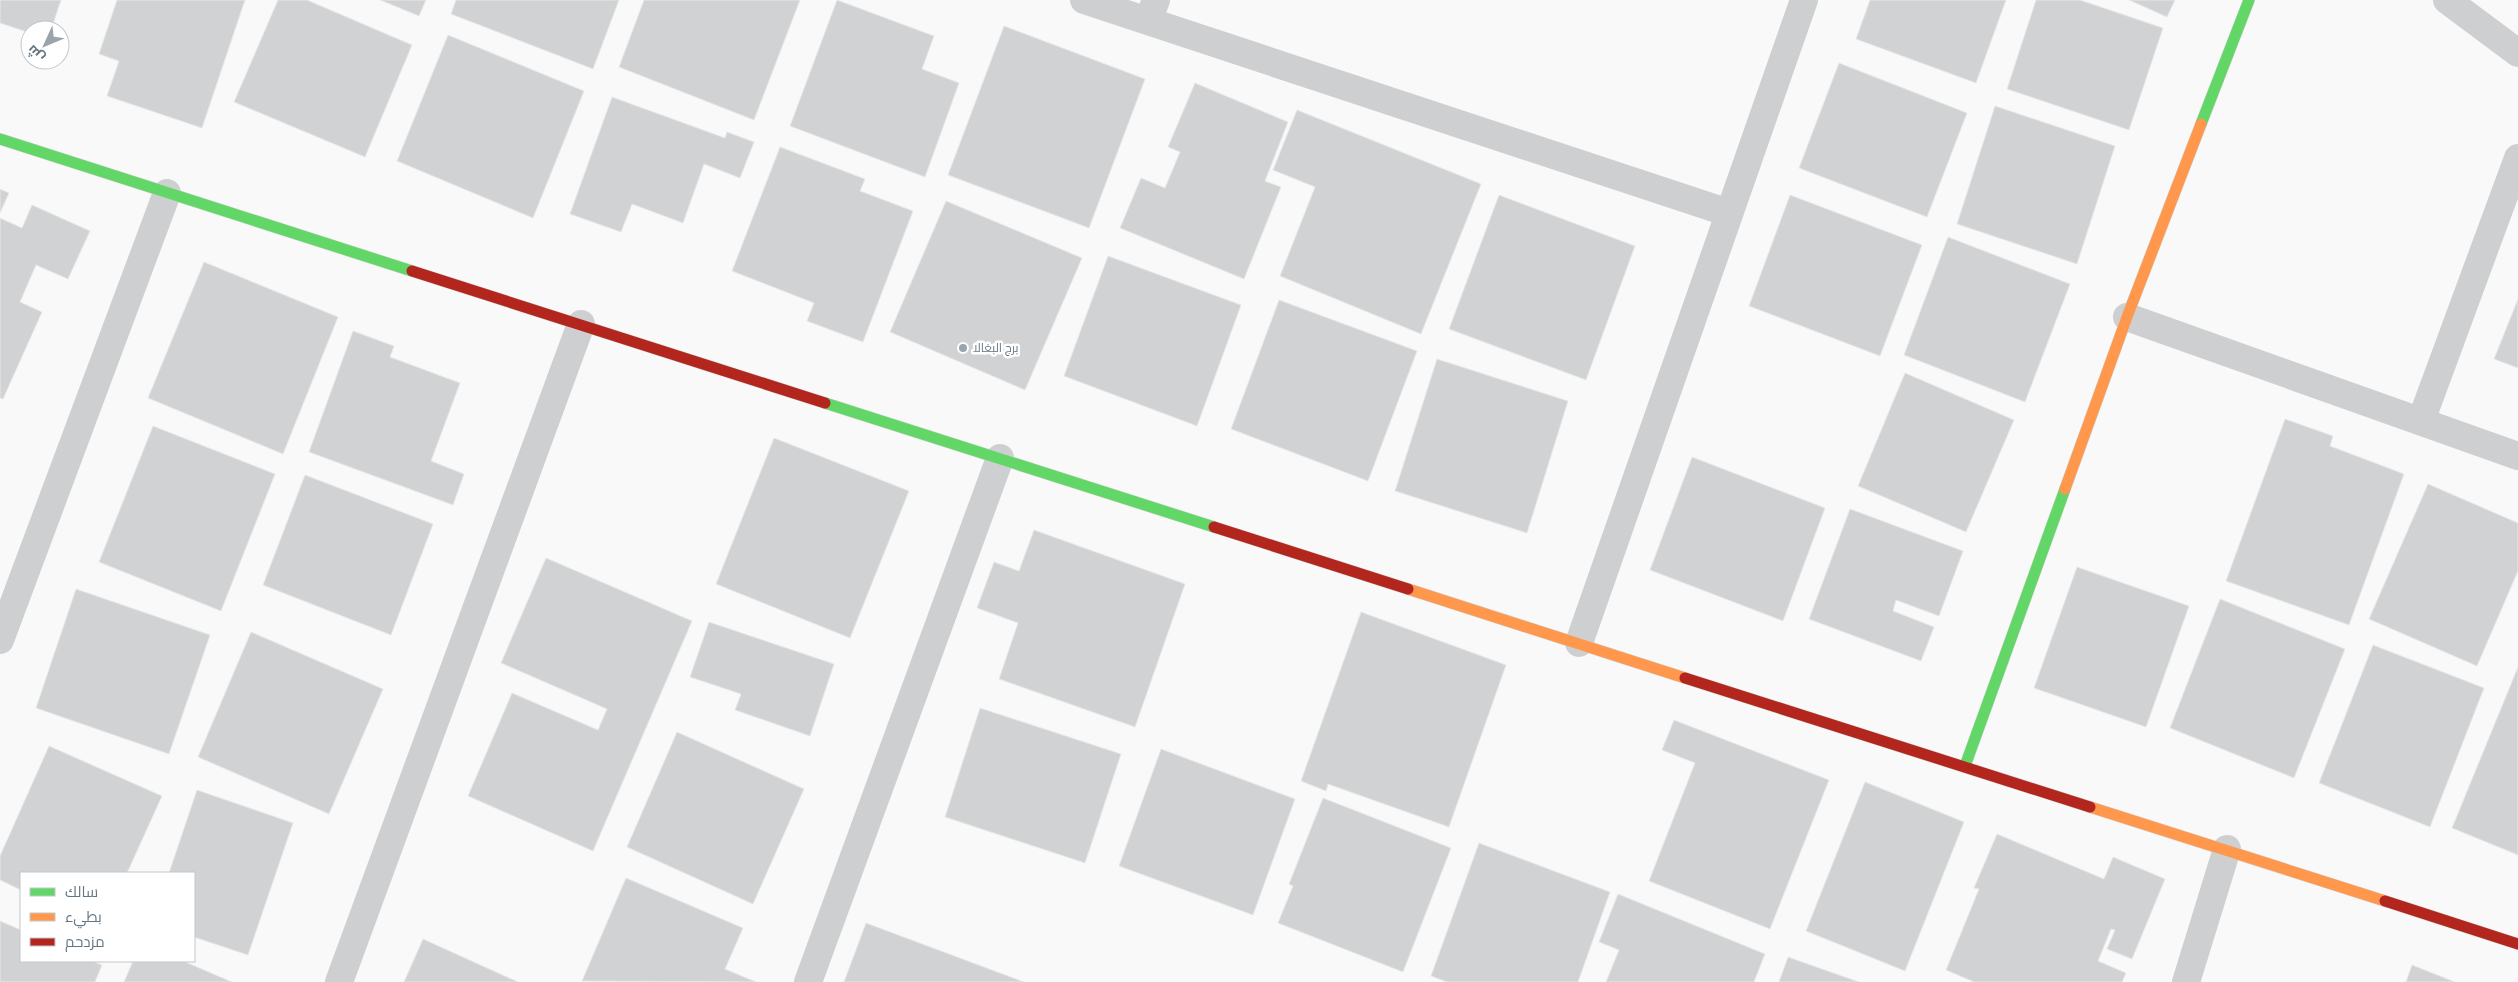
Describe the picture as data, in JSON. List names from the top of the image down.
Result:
{
  "places": ["برج البغالا"],
  "legend": ["سالك", "بطيء", "مزدحم"],
  "north": "bottom left"
}
